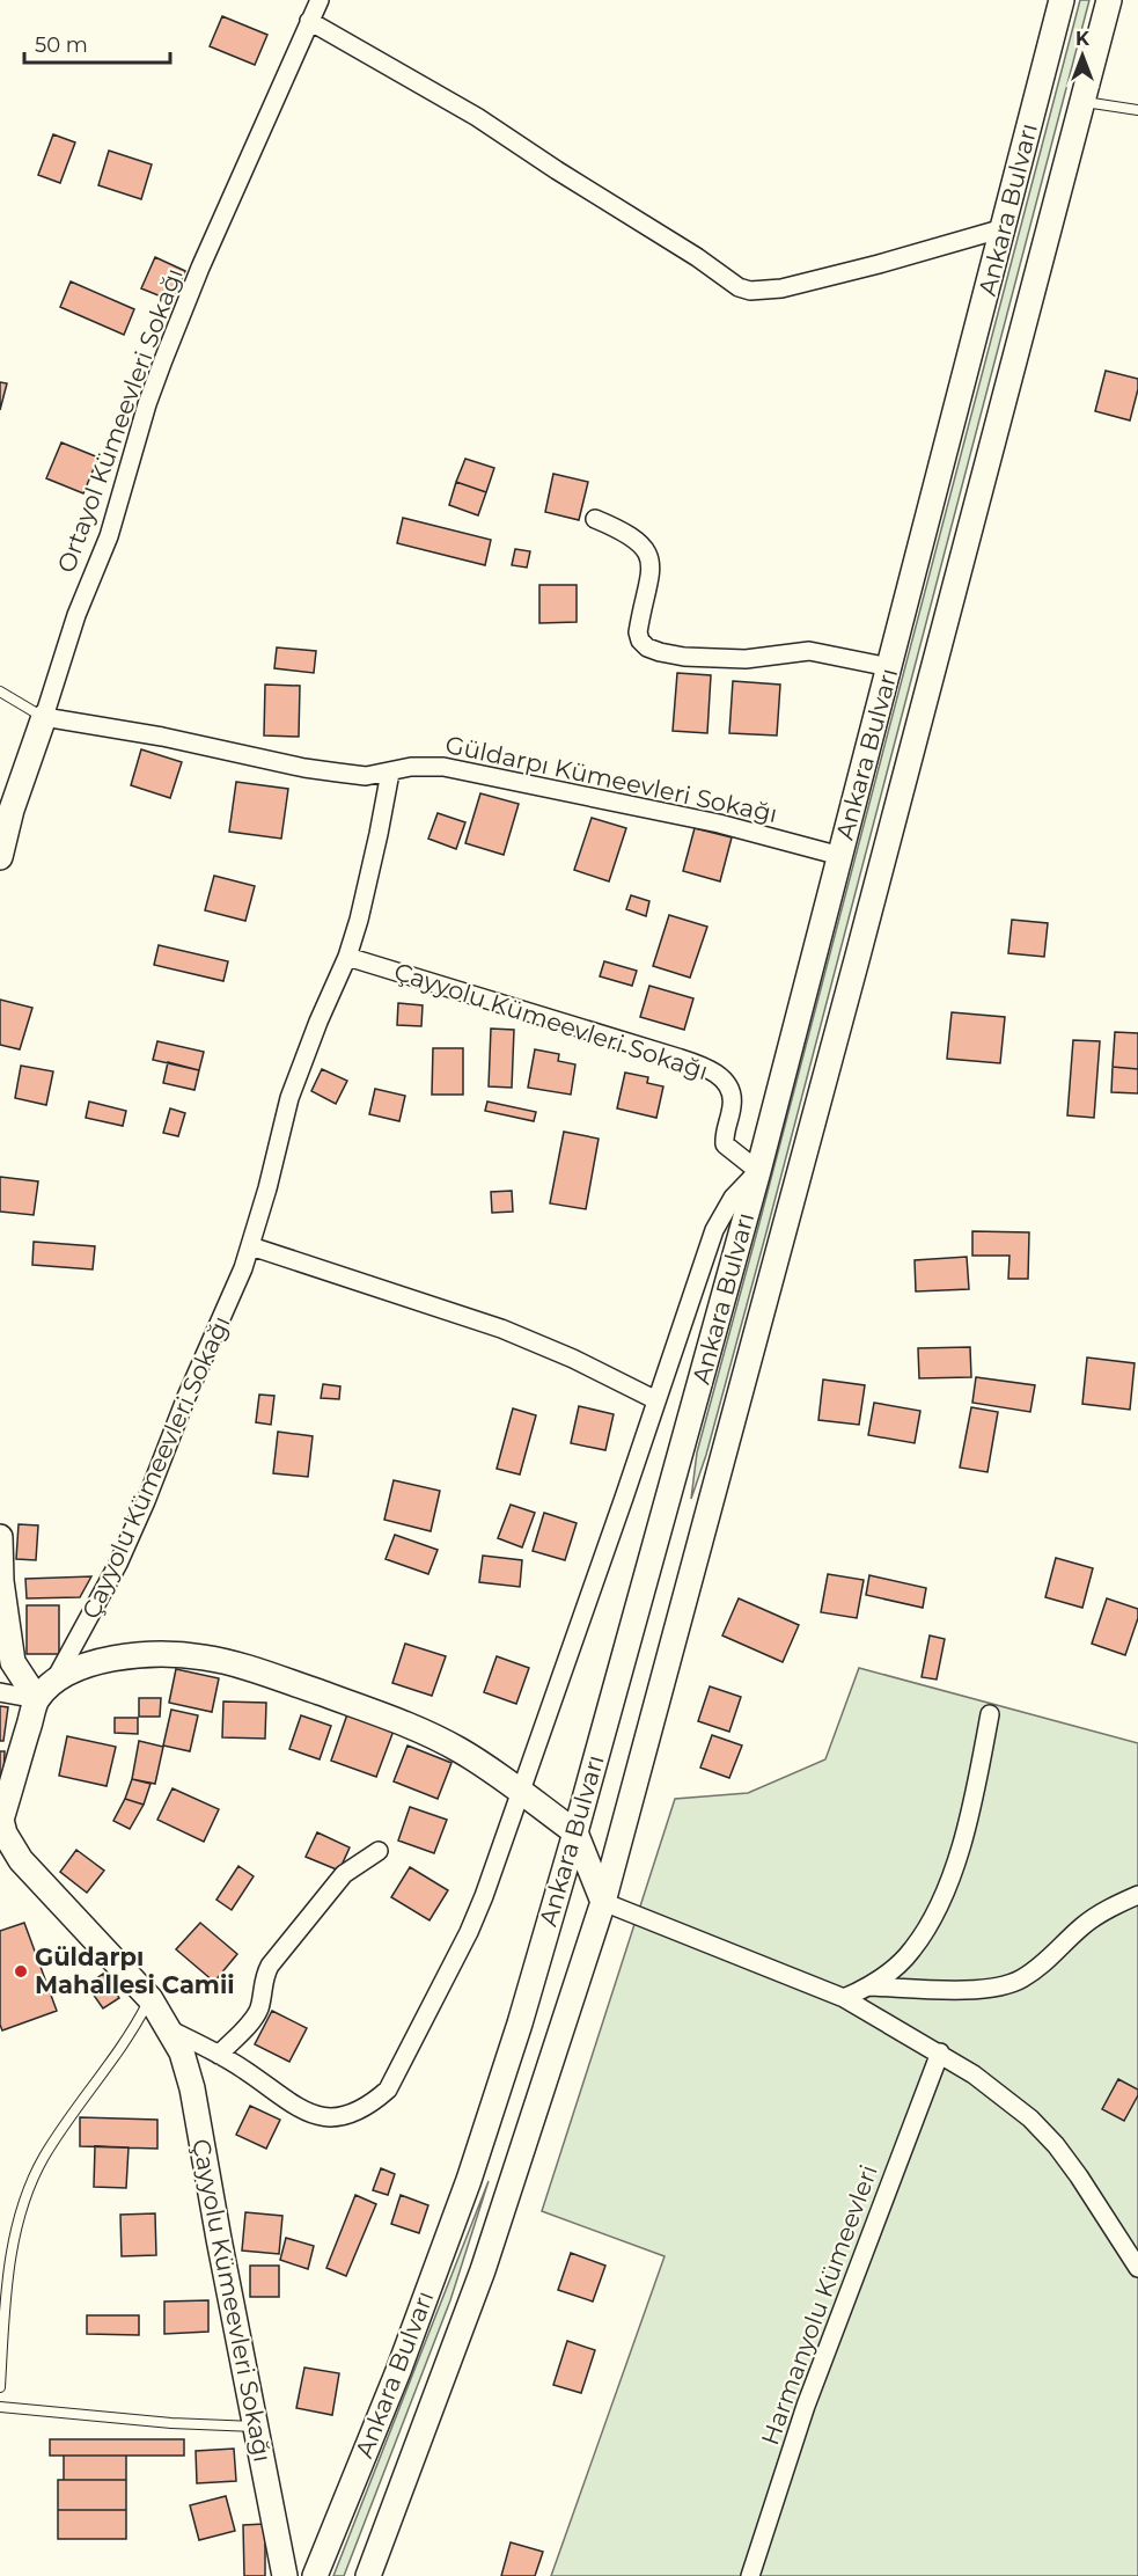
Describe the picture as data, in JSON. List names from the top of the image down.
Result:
{
  "streets": {
    "main road": ["Ankara Bulvarı", "Çayyolu Kümeevleri Sokağı"],
    "street": ["Ortayol Kümeevleri Sokağı", "Güldarpı Kümeevleri Sokağı", "Harmanyolu Kümeevleri"]
  },
  "crossings": [
    ["Ankara Bulvarı", "Güldarpı Kümeevleri Sokağı"],
    ["Ankara Bulvarı", "Çayyolu Kümeevleri Sokağı"],
    ["Ortayol Kümeevleri Sokağı", "Güldarpı Kümeevleri Sokağı"],
    ["Güldarpı Kümeevleri Sokağı", "Çayyolu Kümeevleri Sokağı"]
  ],
  "places": ["Güldarpı Mahallesi Camii"],
  "scale_bar": "50 m",
  "north": "top"
}
